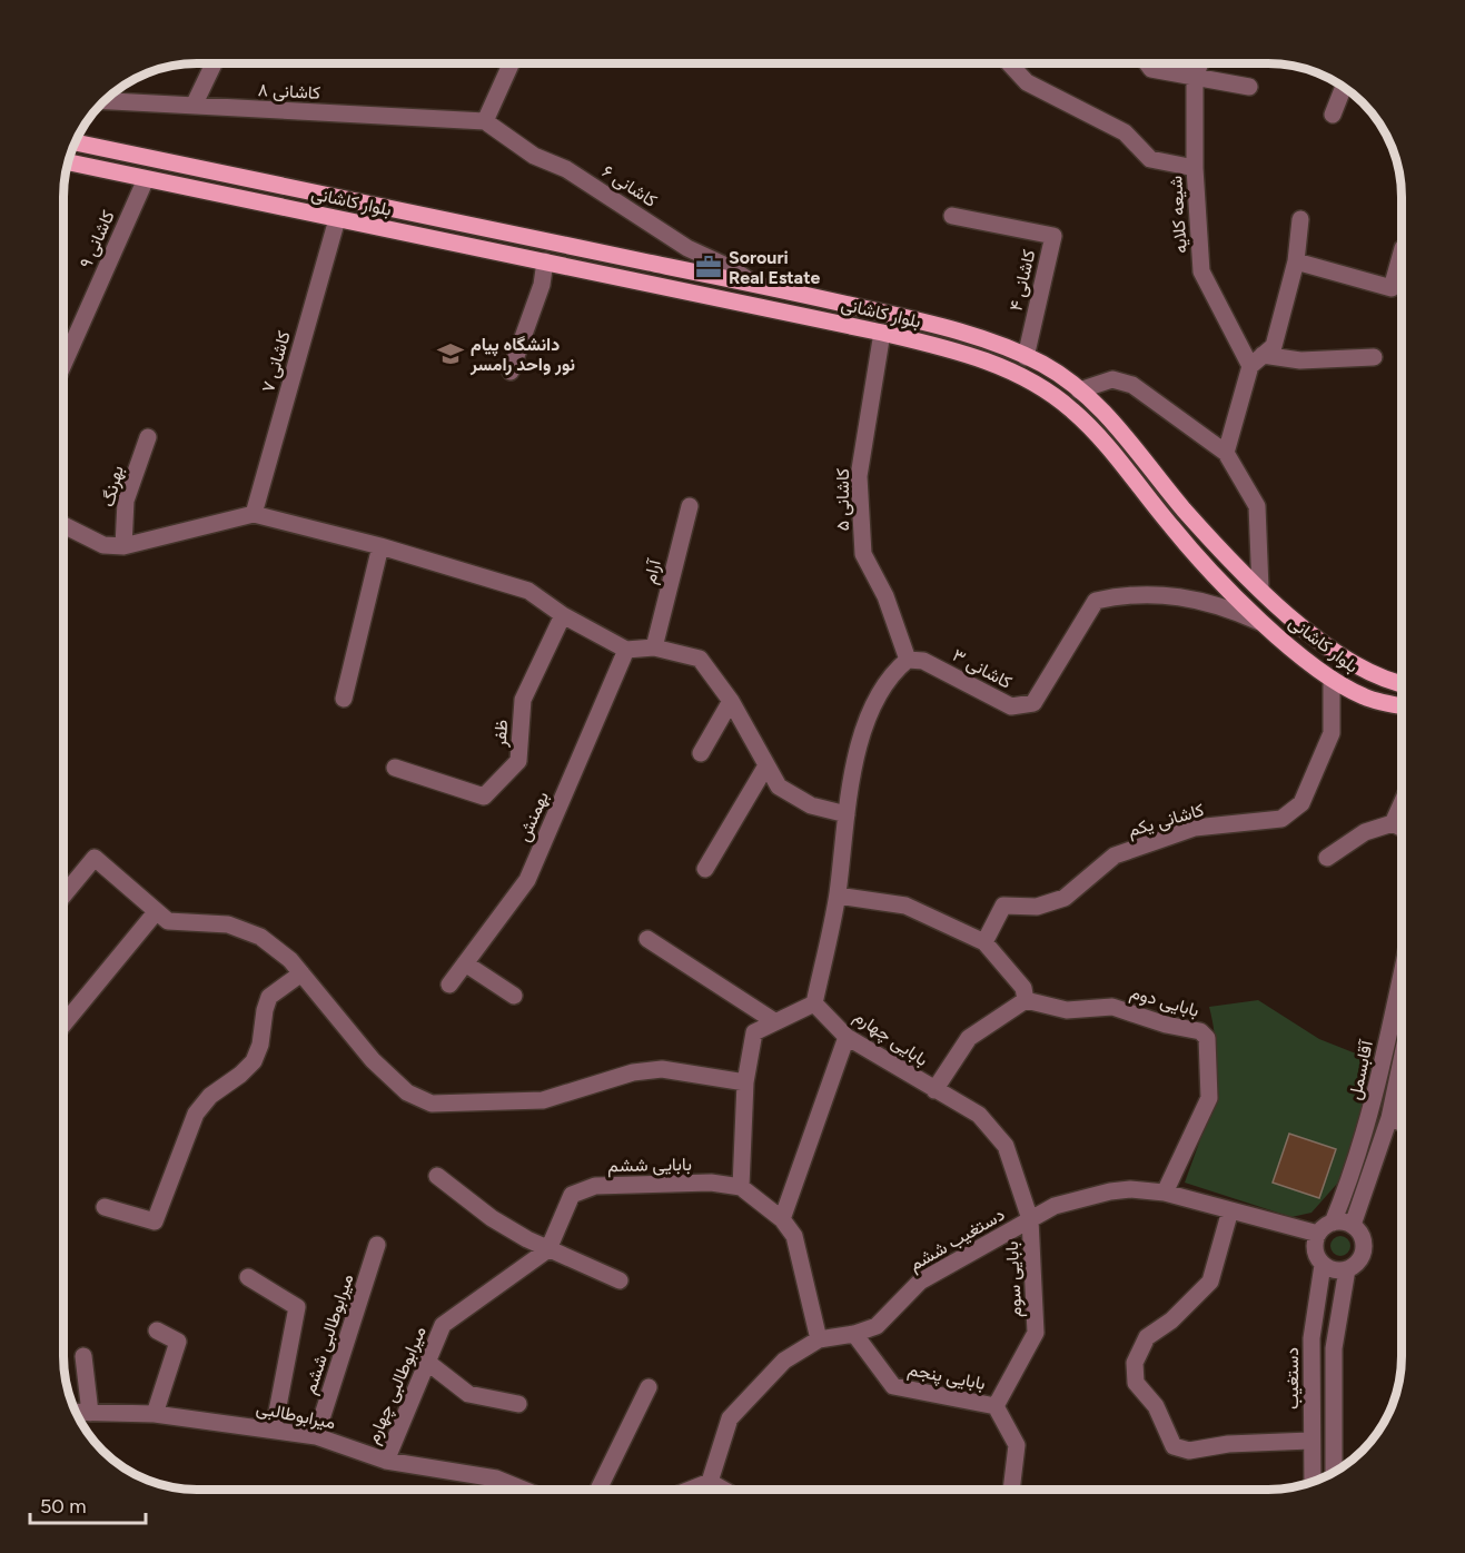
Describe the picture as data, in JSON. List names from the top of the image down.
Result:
{
  "streets": {
    "main road": ["بلوار کاشانی"],
    "street": [
      "کاشانی ۸",
      "کاشانی ۶",
      "شیعه کلایه",
      "کاشانی ۹",
      "کاشانی ۴",
      "کاشانی ۷",
      "بهرنگ",
      "کاشانی ۵",
      "آرام",
      "کاشانی ۳",
      "ظفر",
      "بهمنش",
      "کاشانی یکم",
      "بابایی دوم",
      "بابایی چهارم",
      "آقابسمل",
      "بابایی ششم",
      "دستغیب ششم",
      "بابایی سوم",
      "میرابوطالبی ششم",
      "بابایی پنجم",
      "دستغیب",
      "میرابوطالبی چهارم",
      "میرابوطالبی"
    ]
  },
  "crossings": [
    ["کاشانی ۸", "کاشانی ۶"],
    ["کاشانی ۶", "بلوار کاشانی"],
    ["بلوار کاشانی", "کاشانی ۹"],
    ["بلوار کاشانی", "کاشانی ۴"],
    ["بلوار کاشانی", "کاشانی ۷"],
    ["بلوار کاشانی", "کاشانی ۵"],
    ["بلوار کاشانی", "کاشانی ۳"],
    ["بلوار کاشانی", "کاشانی یکم"],
    ["کاشانی ۵", "کاشانی ۳"],
    ["بابایی دوم", "دستغیب ششم"],
    ["بابایی چهارم", "دستغیب ششم"],
    ["بابایی چهارم", "بابایی سوم"],
    ["آقابسمل", "دستغیب ششم"],
    ["آقابسمل", "دستغیب"],
    ["بابایی ششم", "میرابوطالبی چهارم"],
    ["دستغیب ششم", "بابایی سوم"],
    ["دستغیب ششم", "بابایی پنجم"],
    ["دستغیب ششم", "دستغیب"],
    ["بابایی سوم", "بابایی پنجم"],
    ["میرابوطالبی ششم", "میرابوطالبی"],
    ["میرابوطالبی چهارم", "میرابوطالبی"]
  ],
  "places": {
    "office": ["Sorouri Real Estate"],
    "school or university": ["دانشگاه پیام نور واحد رامسر"]
  },
  "scale_bar": "50 m"
}
